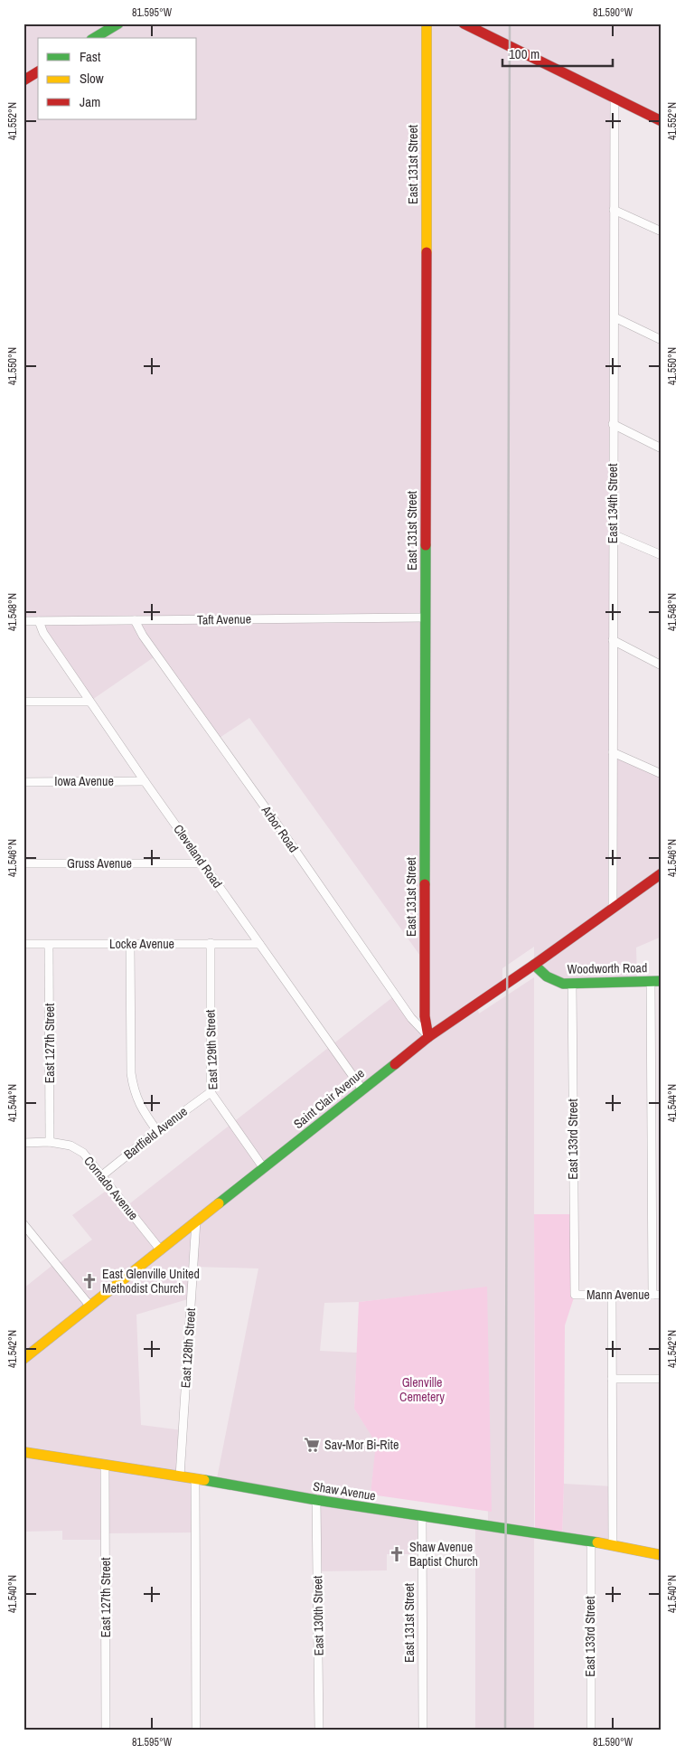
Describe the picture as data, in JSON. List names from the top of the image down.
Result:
{
  "streets": {
    "street": [
      "East 131st Street",
      "East 134th Street",
      "Taft Avenue",
      "Iowa Avenue",
      "Arbor Road",
      "Cleveland Road",
      "Gruss Avenue",
      "Locke Avenue",
      "Woodworth Road",
      "East 127th Street",
      "East 129th Street",
      "Saint Clair Avenue",
      "Bartfield Avenue",
      "East 133rd Street",
      "Cornado Avenue",
      "Mann Avenue",
      "East 128th Street",
      "Shaw Avenue",
      "East 130th Street"
    ]
  },
  "crossings": [
    ["East 131st Street", "Taft Avenue"],
    ["East 131st Street", "Arbor Road"],
    ["East 131st Street", "Saint Clair Avenue"],
    ["East 131st Street", "Shaw Avenue"],
    ["East 134th Street", "Saint Clair Avenue"],
    ["Taft Avenue", "Arbor Road"],
    ["Taft Avenue", "Cleveland Road"],
    ["Iowa Avenue", "Cleveland Road"],
    ["Arbor Road", "Saint Clair Avenue"],
    ["Cleveland Road", "Gruss Avenue"],
    ["Cleveland Road", "Locke Avenue"],
    ["Cleveland Road", "Saint Clair Avenue"],
    ["Locke Avenue", "East 127th Street"],
    ["Locke Avenue", "East 129th Street"],
    ["Woodworth Road", "Saint Clair Avenue"],
    ["Woodworth Road", "East 133rd Street"],
    ["East 127th Street", "Cornado Avenue"],
    ["East 127th Street", "Shaw Avenue"],
    ["East 129th Street", "Saint Clair Avenue"],
    ["East 129th Street", "Bartfield Avenue"],
    ["Saint Clair Avenue", "Cornado Avenue"],
    ["Saint Clair Avenue", "East 128th Street"],
    ["Bartfield Avenue", "Cornado Avenue"],
    ["East 133rd Street", "Mann Avenue"],
    ["East 133rd Street", "Shaw Avenue"],
    ["East 128th Street", "Shaw Avenue"],
    ["Shaw Avenue", "East 130th Street"]
  ],
  "parks": ["Glenville Cemetery"],
  "places": {
    "church": ["East Glenville United Methodist Church", "Shaw Avenue Baptist Church"],
    "supermarket": ["Sav-Mor Bi-Rite"]
  },
  "legend": ["Fast", "Slow", "Jam"],
  "scale_bar": "100 m",
  "coordinates": [
    "81.595°W",
    "81.590°W",
    "41.552°N",
    "41.550°N",
    "41.548°N",
    "41.546°N",
    "41.544°N",
    "41.542°N",
    "41.540°N"
  ]
}
